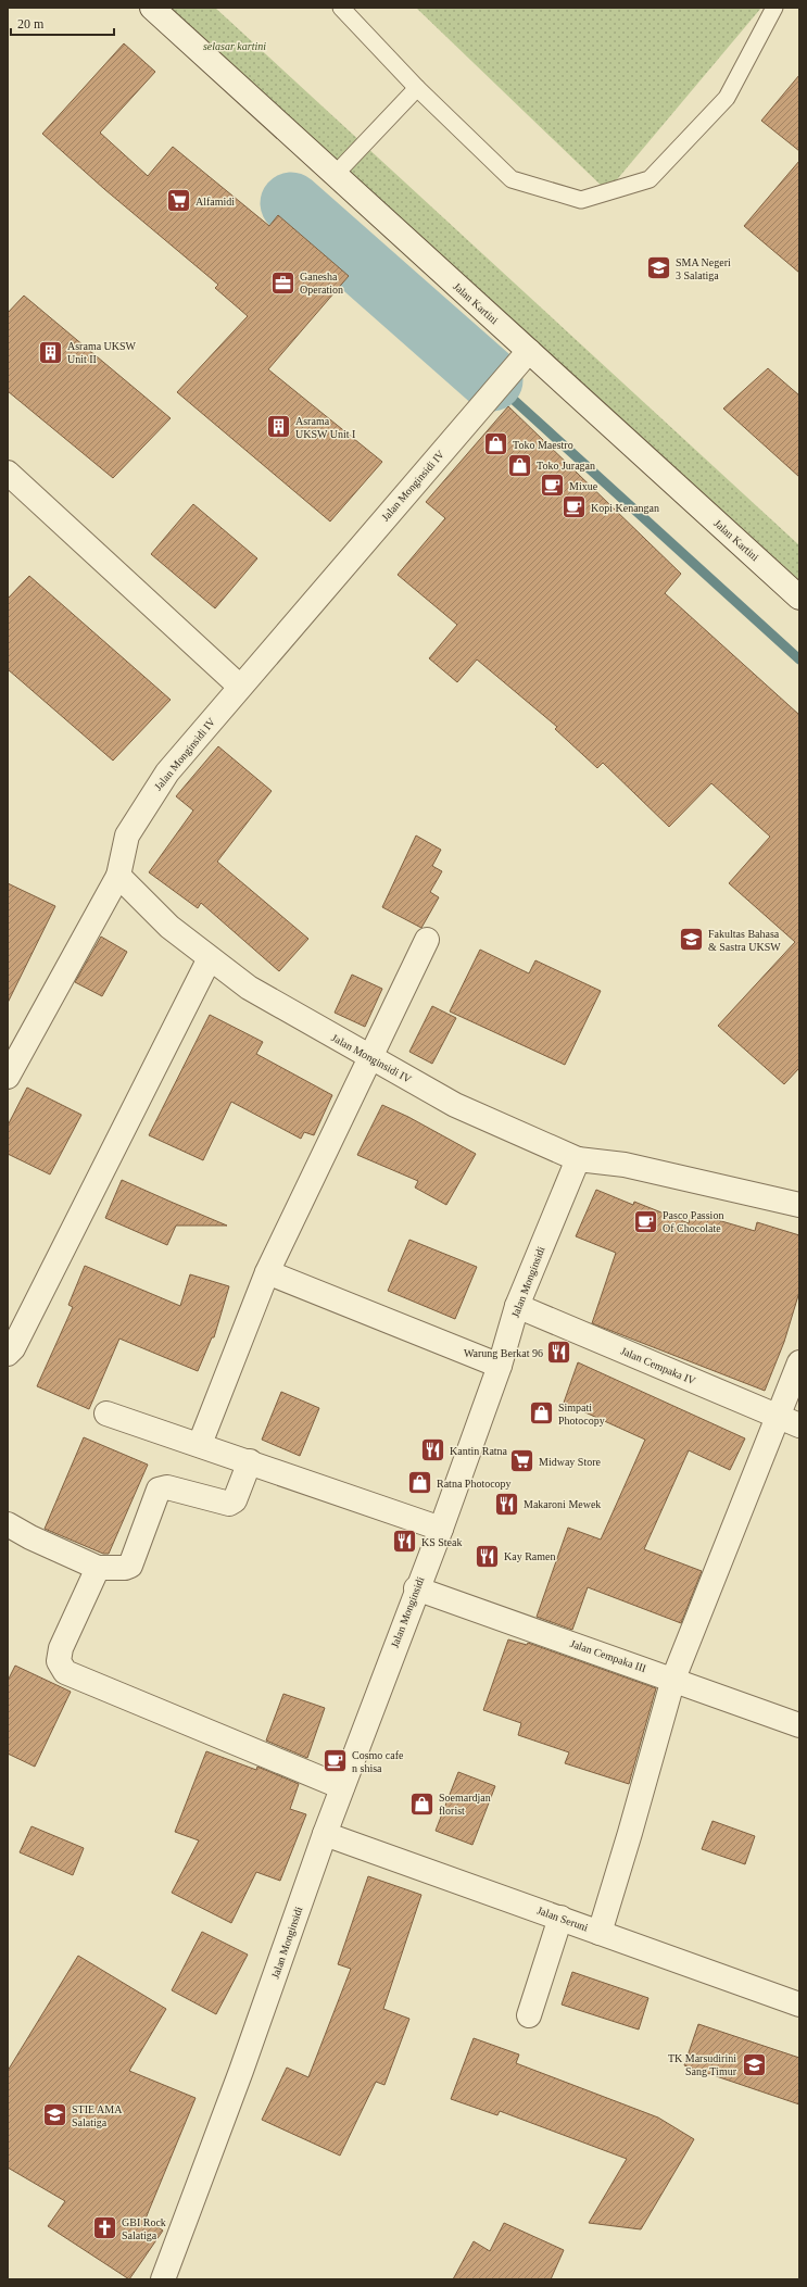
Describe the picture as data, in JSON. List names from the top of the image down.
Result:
{
  "streets": {
    "street": [
      "Jalan Kartini",
      "Jalan Monginsidi IV",
      "Jalan Monginsidi",
      "Jalan Cempaka IV",
      "Jalan Cempaka III",
      "Jalan Seruni"
    ]
  },
  "crossings": [
    ["Jalan Kartini", "Jalan Monginsidi IV"],
    ["Jalan Monginsidi IV", "Jalan Monginsidi"],
    ["Jalan Monginsidi", "Jalan Cempaka IV"],
    ["Jalan Monginsidi", "Jalan Cempaka III"],
    ["Jalan Monginsidi", "Jalan Seruni"]
  ],
  "parks": ["selasar kartini"],
  "places": {
    "supermarket": ["Alfamidi", "Midway Store"],
    "school or university": [
      "SMA Negeri 3 Salatiga",
      "Fakultas Bahasa & Sastra UKSW",
      "TK Marsudirini Sang Timur",
      "STIE AMA Salatiga"
    ],
    "office": ["Ganesha Operation"],
    "building": ["Asrama UKSW Unit II", "Asrama UKSW Unit I"],
    "shop": [
      "Toko Maestro",
      "Toko Juragan",
      "Simpati Photocopy",
      "Ratna Photocopy",
      "Soemardjan florist"
    ],
    "cafe": [
      "Mixue",
      "Kopi Kenangan",
      "Pasco Passion Of Chocolate",
      "Cosmo cafe n shisa"
    ],
    "restaurant": [
      "Warung Berkat 96",
      "Kantin Ratna",
      "Makaroni Mewek",
      "KS Steak",
      "Kay Ramen"
    ],
    "church": ["GBI Rock Salatiga"]
  },
  "scale_bar": "20 m"
}
